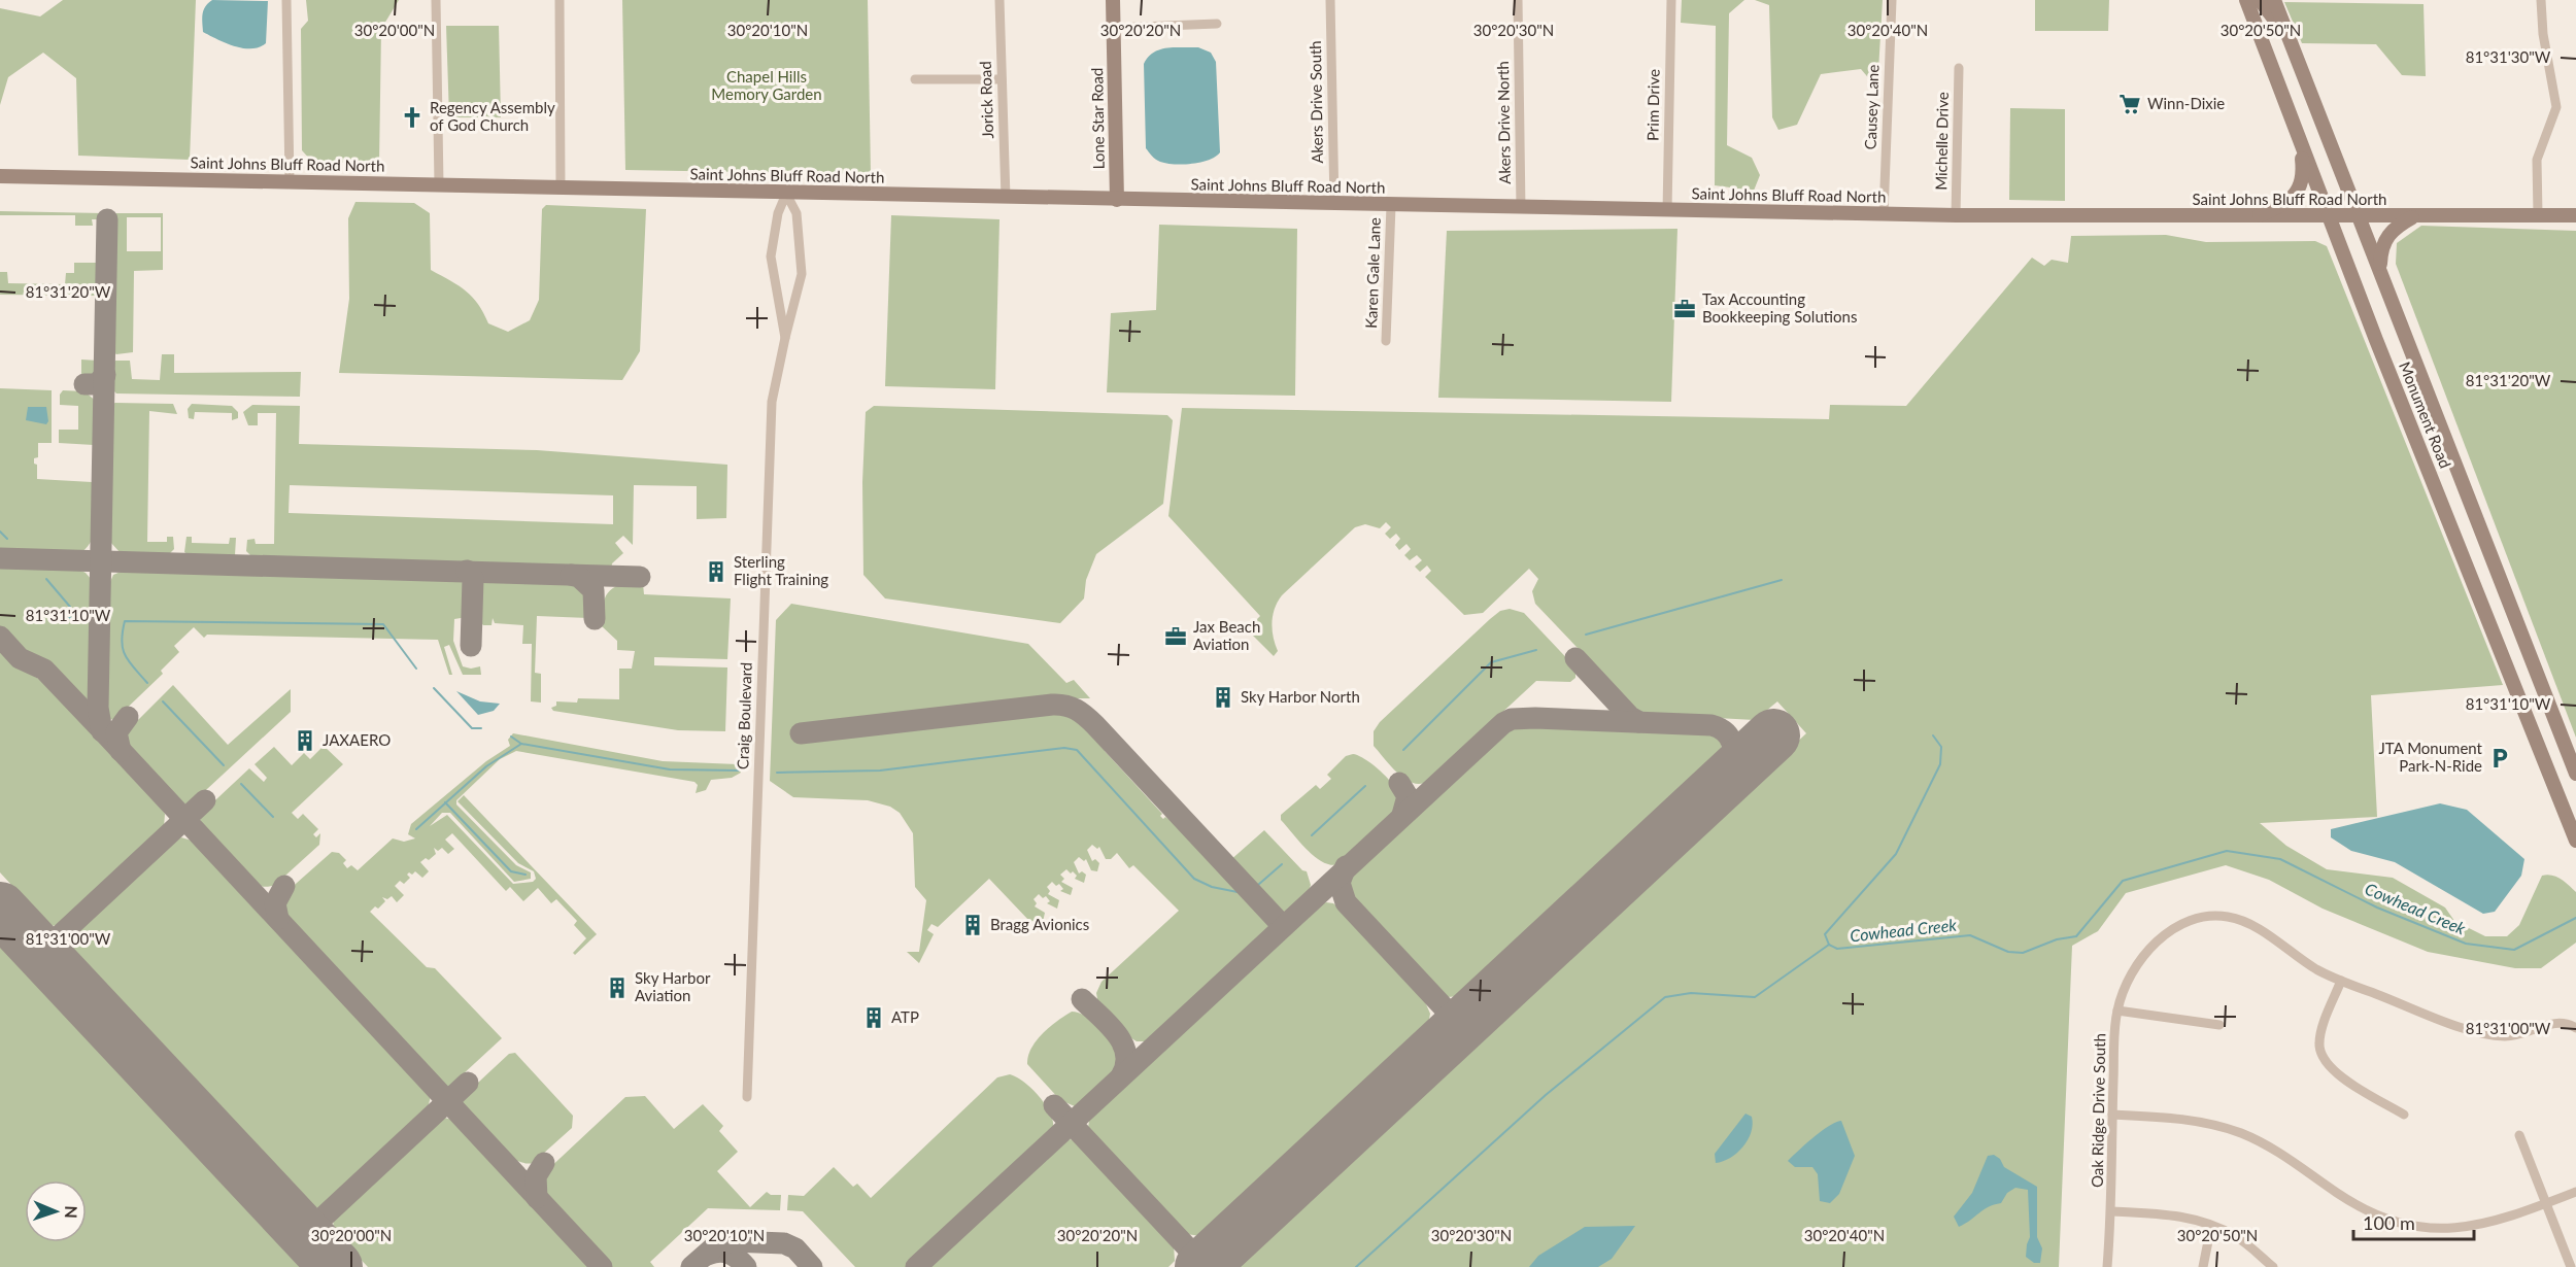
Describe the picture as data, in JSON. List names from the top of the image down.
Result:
{
  "streets": {
    "main road": ["Lone Star Road", "Saint Johns Bluff Road North", "Monument Road"],
    "street": [
      "Jorick Road",
      "Akers Drive South",
      "Prim Drive",
      "Causey Lane",
      "Akers Drive North",
      "Michelle Drive",
      "Karen Gale Lane",
      "Craig Boulevard",
      "Oak Ridge Drive South"
    ]
  },
  "crossings": [
    ["Jorick Road", "Saint Johns Bluff Road North"],
    ["Akers Drive South", "Saint Johns Bluff Road North"],
    ["Prim Drive", "Saint Johns Bluff Road North"],
    ["Causey Lane", "Saint Johns Bluff Road North"],
    ["Lone Star Road", "Saint Johns Bluff Road North"],
    ["Akers Drive North", "Saint Johns Bluff Road North"],
    ["Michelle Drive", "Saint Johns Bluff Road North"],
    ["Saint Johns Bluff Road North", "Karen Gale Lane"],
    ["Saint Johns Bluff Road North", "Monument Road"],
    ["Saint Johns Bluff Road North", "Craig Boulevard"]
  ],
  "water": ["Cowhead Creek"],
  "parks": ["Chapel Hills Memory Garden"],
  "places": {
    "supermarket": ["Winn-Dixie"],
    "church": ["Regency Assembly of God Church"],
    "office": ["Tax Accounting Bookkeeping Solutions", "Jax Beach Aviation"],
    "building": [
      "Sterling Flight Training",
      "Sky Harbor North",
      "JAXAERO",
      "Bragg Avionics",
      "Sky Harbor Aviation",
      "ATP"
    ],
    "parking": ["JTA Monument Park-N-Ride"]
  },
  "scale_bar": "100 m",
  "north": "right",
  "coordinates": [
    "30°20'00\"N",
    "30°20'10\"N",
    "30°20'20\"N",
    "30°20'30\"N",
    "30°20'40\"N",
    "30°20'50\"N",
    "81°31'30\"W",
    "81°31'20\"W",
    "81°31'10\"W",
    "81°31'00\"W"
  ]
}
